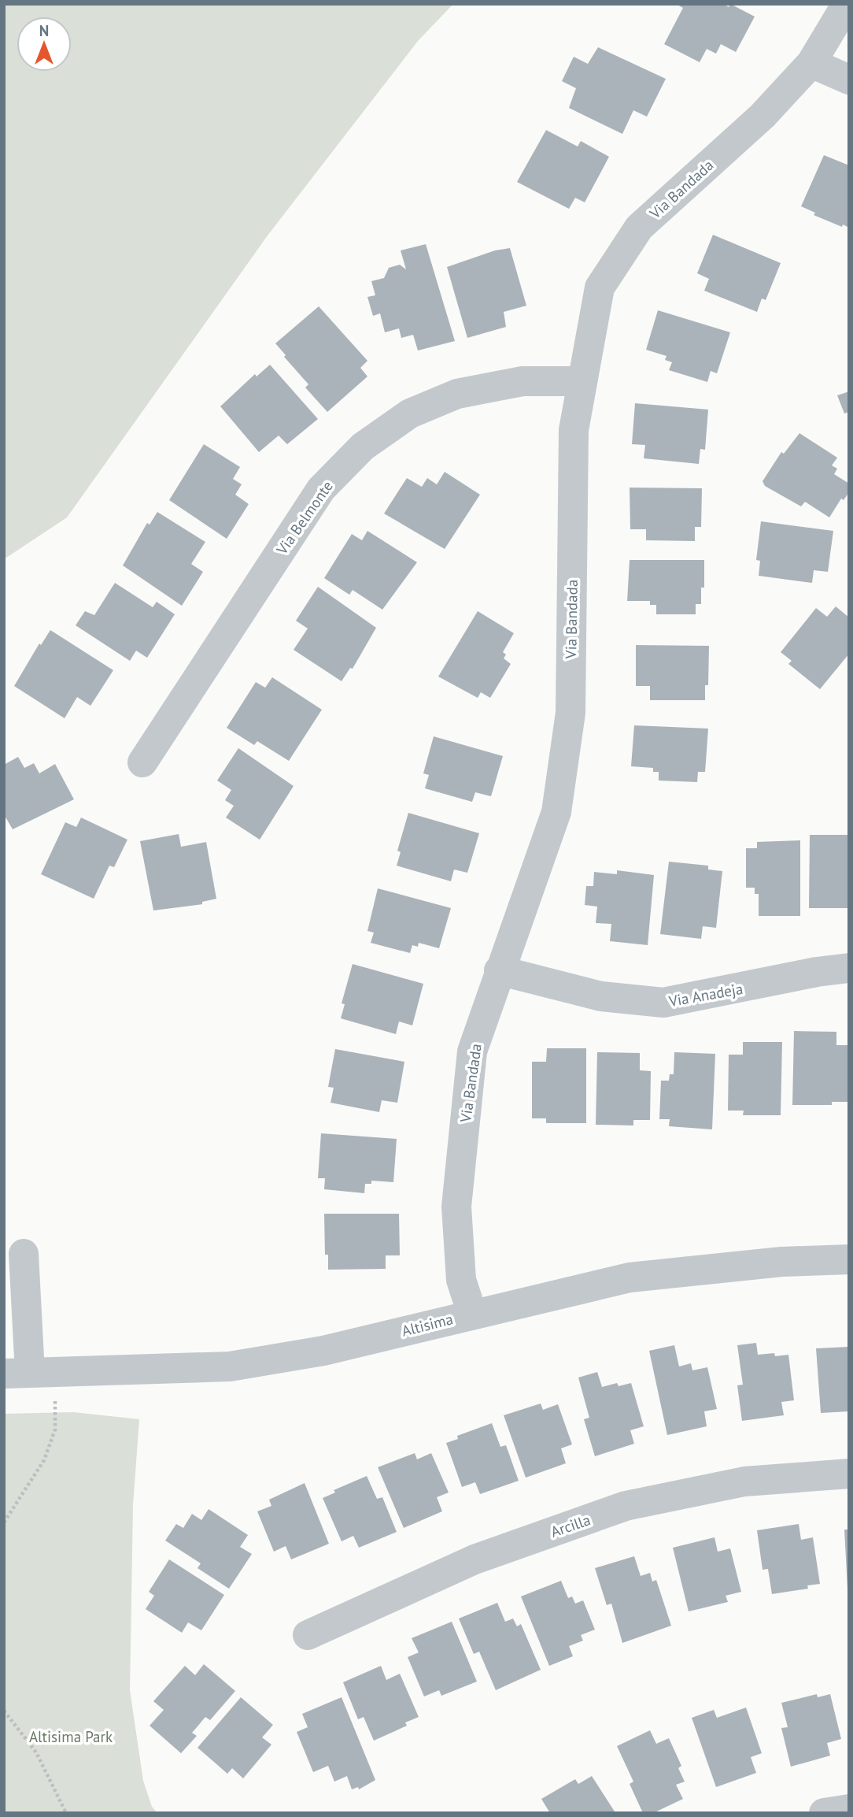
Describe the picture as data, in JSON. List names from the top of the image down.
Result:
{
  "streets": {
    "street": [
      "Via Bandada",
      "Via Belmonte",
      "Via Anadeja",
      "Altisima",
      "Arcilla"
    ]
  },
  "crossings": [
    ["Via Bandada", "Via Belmonte"],
    ["Via Bandada", "Via Anadeja"],
    ["Via Bandada", "Altisima"]
  ],
  "parks": ["Altisima Park"],
  "north": "top"
}
